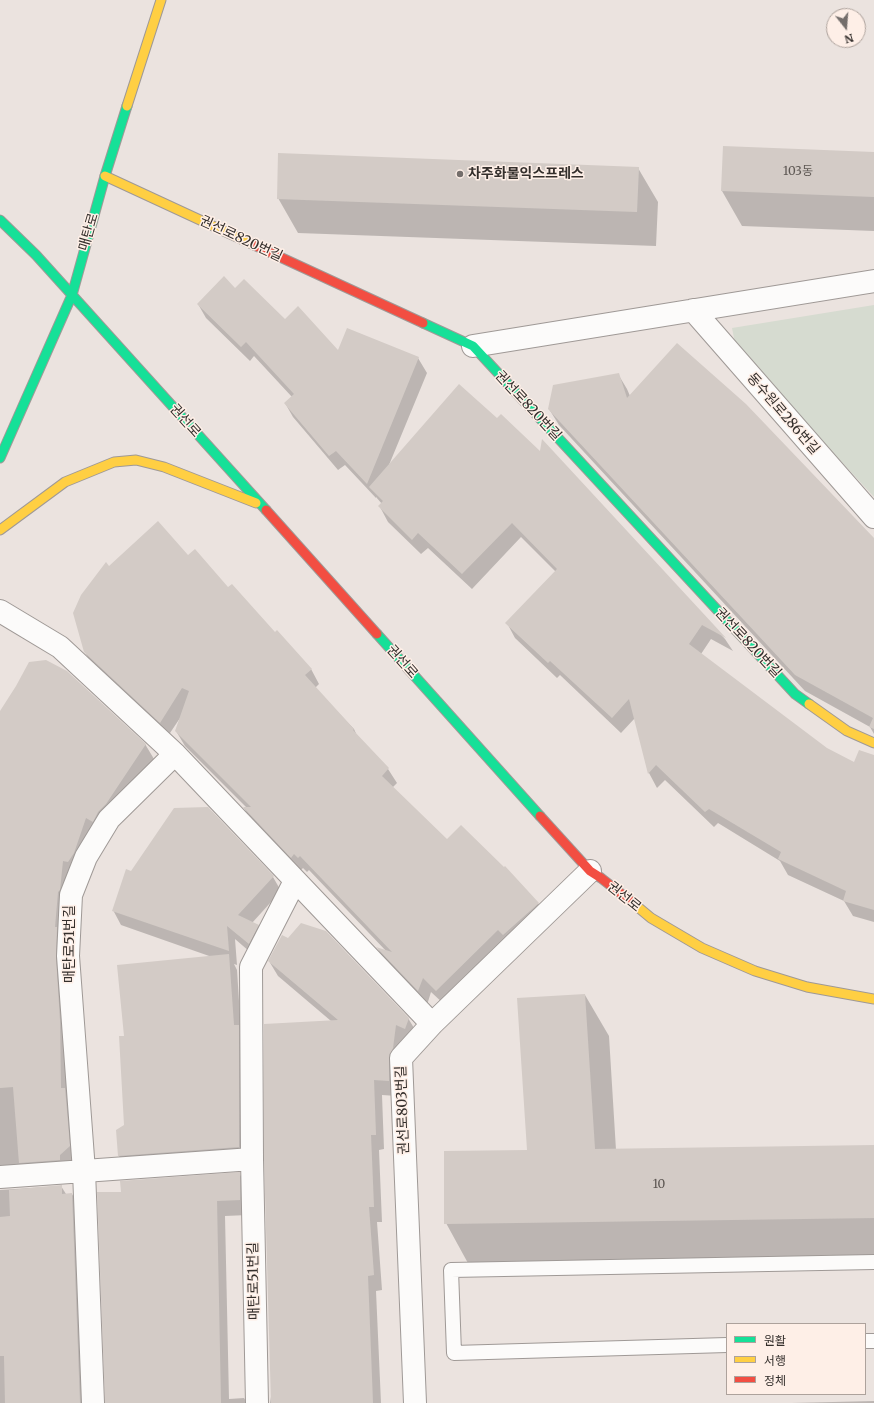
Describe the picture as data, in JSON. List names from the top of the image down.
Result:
{
  "streets": {
    "street": [
      "매탄로",
      "권선로820번길",
      "동수원로286번길",
      "권선로",
      "매탄로51번길",
      "권선로803번길"
    ]
  },
  "crossings": [
    ["매탄로", "권선로820번길"],
    ["매탄로", "권선로"],
    ["권선로", "권선로803번길"]
  ],
  "places": ["차주화물익스프레스"],
  "house_numbers": ["103동", "10"],
  "legend": ["원활", "서행", "정체"],
  "north": "bottom"
}
